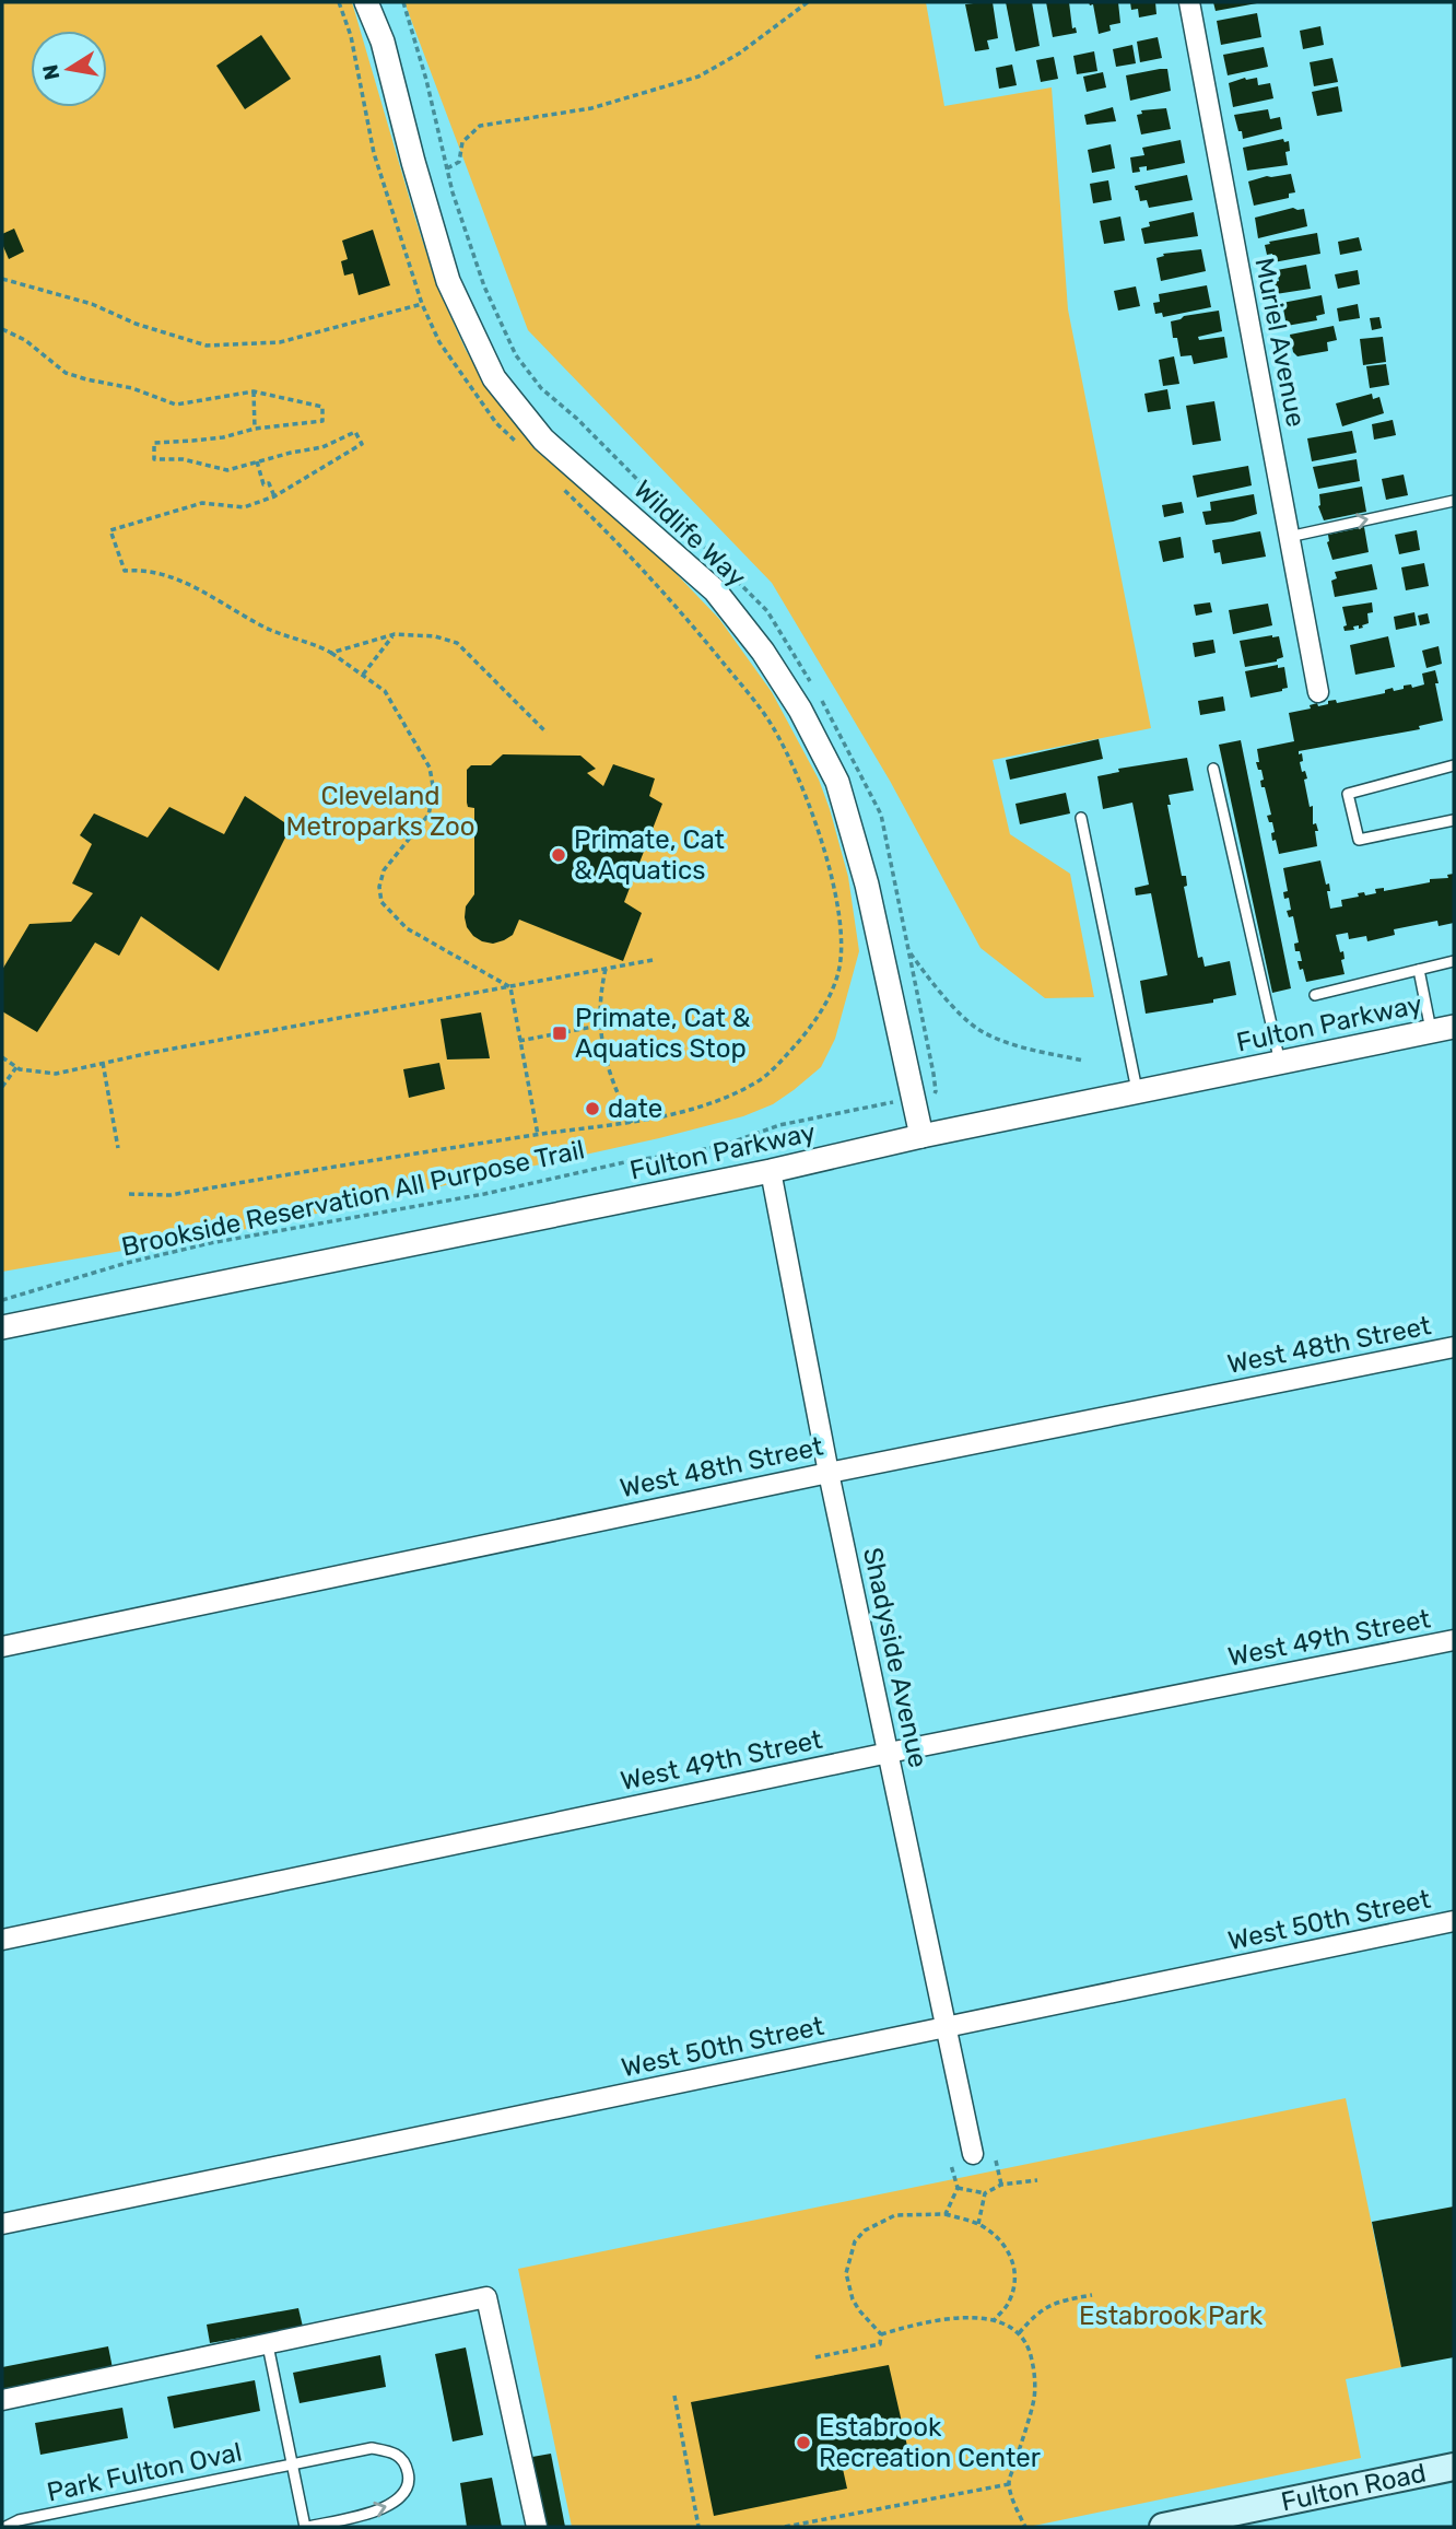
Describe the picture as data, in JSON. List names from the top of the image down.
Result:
{
  "streets": {
    "main road": ["Fulton Road"],
    "street": [
      "Muriel Avenue",
      "Wildlife Way",
      "Fulton Parkway",
      "West 48th Street",
      "West 49th Street",
      "Shadyside Avenue",
      "West 50th Street"
    ],
    "lane": ["Park Fulton Oval"],
    "path": ["Brookside Reservation All Purpose Trail"]
  },
  "crossings": [
    ["Wildlife Way", "Fulton Parkway"],
    ["Fulton Parkway", "Shadyside Avenue"],
    ["West 48th Street", "Shadyside Avenue"],
    ["West 49th Street", "Shadyside Avenue"],
    ["Shadyside Avenue", "West 50th Street"]
  ],
  "parks": ["Cleveland Metroparks Zoo", "Estabrook Park"],
  "places": {
    "other": ["Primate, Cat & Aquatics", "date", "Estabrook Recreation Center"],
    "transit": ["Primate, Cat & Aquatics Stop"]
  },
  "north": "left"
}
